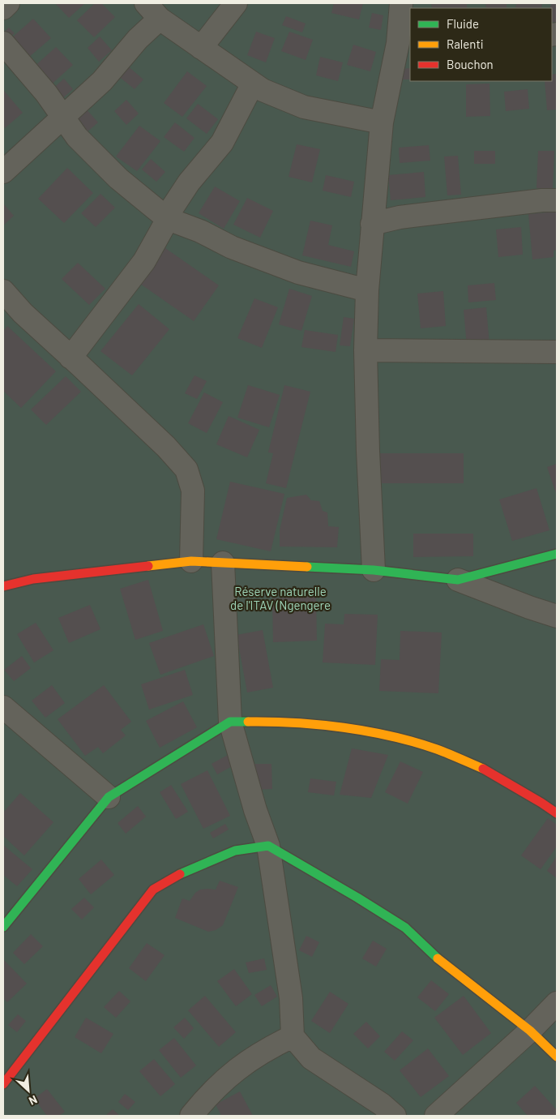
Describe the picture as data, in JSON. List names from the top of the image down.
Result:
{
  "parks": ["Réserve naturelle de l'ITAV (Ngengere"],
  "legend": ["Fluide", "Ralenti", "Bouchon"],
  "north": "bottom right"
}
